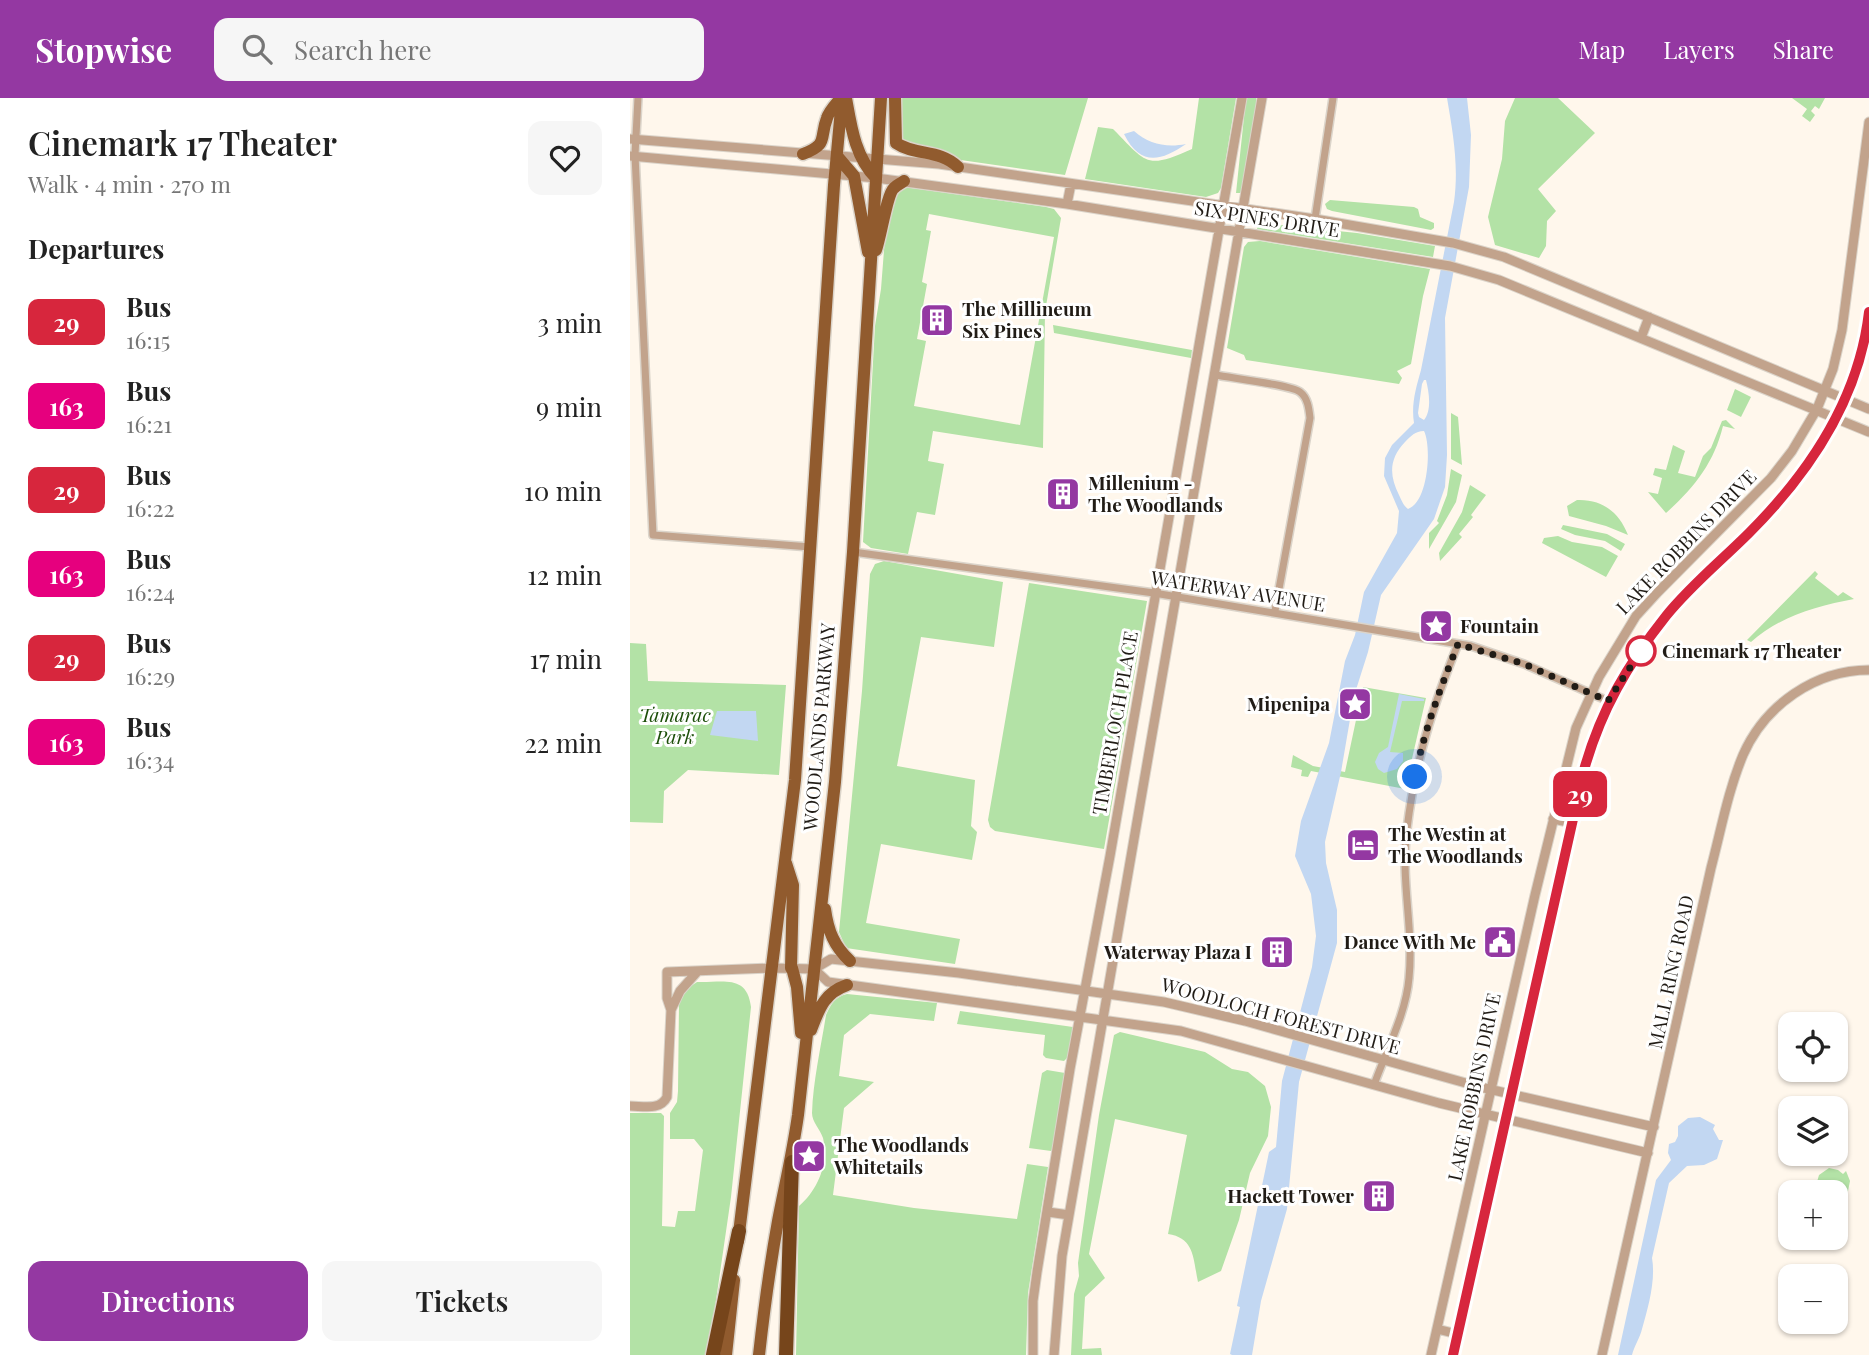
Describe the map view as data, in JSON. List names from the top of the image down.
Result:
{
  "streets": {
    "main road": ["WOODLANDS PARKWAY"],
    "street": [
      "SIX PINES DRIVE",
      "LAKE ROBBINS DRIVE",
      "WATERWAY AVENUE",
      "TIMBERLOCH PLACE",
      "MALL RING ROAD",
      "WOODLOCH FOREST DRIVE"
    ]
  },
  "crossings": [
    ["SIX PINES DRIVE", "LAKE ROBBINS DRIVE"],
    ["SIX PINES DRIVE", "TIMBERLOCH PLACE"],
    ["SIX PINES DRIVE", "WOODLANDS PARKWAY"],
    ["LAKE ROBBINS DRIVE", "WATERWAY AVENUE"],
    ["LAKE ROBBINS DRIVE", "WOODLOCH FOREST DRIVE"],
    ["WATERWAY AVENUE", "TIMBERLOCH PLACE"],
    ["WATERWAY AVENUE", "WOODLANDS PARKWAY"],
    ["TIMBERLOCH PLACE", "WOODLOCH FOREST DRIVE"],
    ["WOODLANDS PARKWAY", "WOODLOCH FOREST DRIVE"],
    ["MALL RING ROAD", "WOODLOCH FOREST DRIVE"]
  ],
  "parks": ["Tamarac Park"],
  "places": {
    "building": [
      "The Millineum Six Pines",
      "Millenium - The Woodlands",
      "Waterway Plaza I",
      "Hackett Tower"
    ],
    "place": ["Fountain", "Mipenipa", "The Woodlands Whitetails"],
    "other": ["Cinemark 17 Theater"],
    "hotel": ["The Westin at The Woodlands"],
    "public building": ["Dance With Me"]
  },
  "lines": ["bus line 29"],
  "page": {
    "header": "Stopwise",
    "search": "Search here",
    "nav": ["Map", "Layers", "Share"],
    "heading": [
      ["Cinemark 17 Theater", "Walk · 4 min · 270 m"],
      "Departures"
    ],
    "on_map": "29",
    "list": [
      {
        "mark": "29",
        "name": "Bus",
        "note": "16:15",
        "value": "3 min"
      },
      {
        "mark": "163",
        "name": "Bus",
        "note": "16:21",
        "value": "9 min"
      },
      {
        "mark": "29",
        "name": "Bus",
        "note": "16:22",
        "value": "10 min"
      },
      {
        "mark": "163",
        "name": "Bus",
        "note": "16:24",
        "value": "12 min"
      },
      {
        "mark": "29",
        "name": "Bus",
        "note": "16:29",
        "value": "17 min"
      },
      {
        "mark": "163",
        "name": "Bus",
        "note": "16:34",
        "value": "22 min"
      }
    ],
    "map_buttons": ["+", "−"],
    "buttons": ["Directions", "Tickets"]
  }
}
